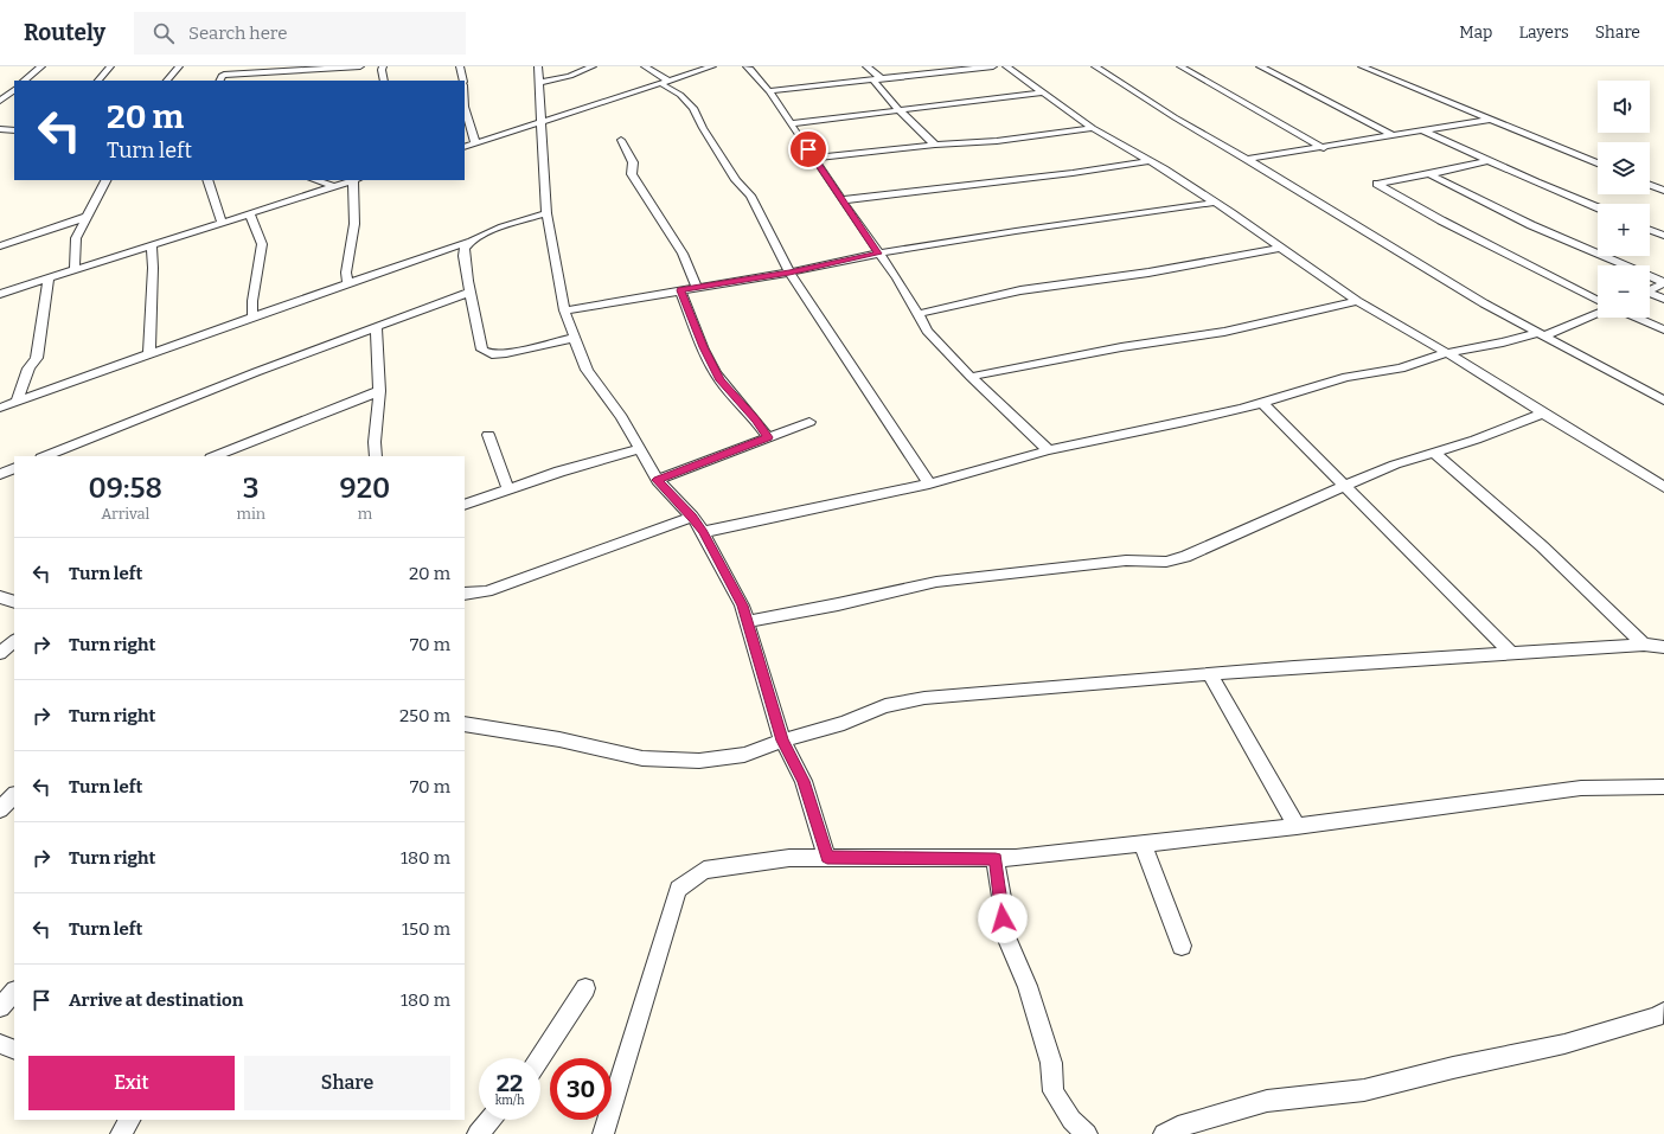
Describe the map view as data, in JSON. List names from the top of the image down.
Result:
{
  "page": {
    "header": "Routely",
    "search": "Search here",
    "nav": ["Map", "Layers", "Share"],
    "map_buttons": ["+", "−"],
    "turn": ["20 m", "Turn left"],
    "eta": [
      "09:58",
      "Arrival",
      "3",
      "min",
      "920",
      "m"
    ],
    "list": [
      {
        "name": "Turn left",
        "value": "20 m"
      },
      {
        "name": "Turn right",
        "value": "70 m"
      },
      {
        "name": "Turn right",
        "value": "250 m"
      },
      {
        "name": "Turn left",
        "value": "70 m"
      },
      {
        "name": "Turn right",
        "value": "180 m"
      },
      {
        "name": "Turn left",
        "value": "150 m"
      },
      {
        "name": "Arrive at destination",
        "value": "180 m"
      }
    ],
    "buttons": ["Exit", "Share"],
    "speed": "22 km/h",
    "limit": "30"
  }
}
